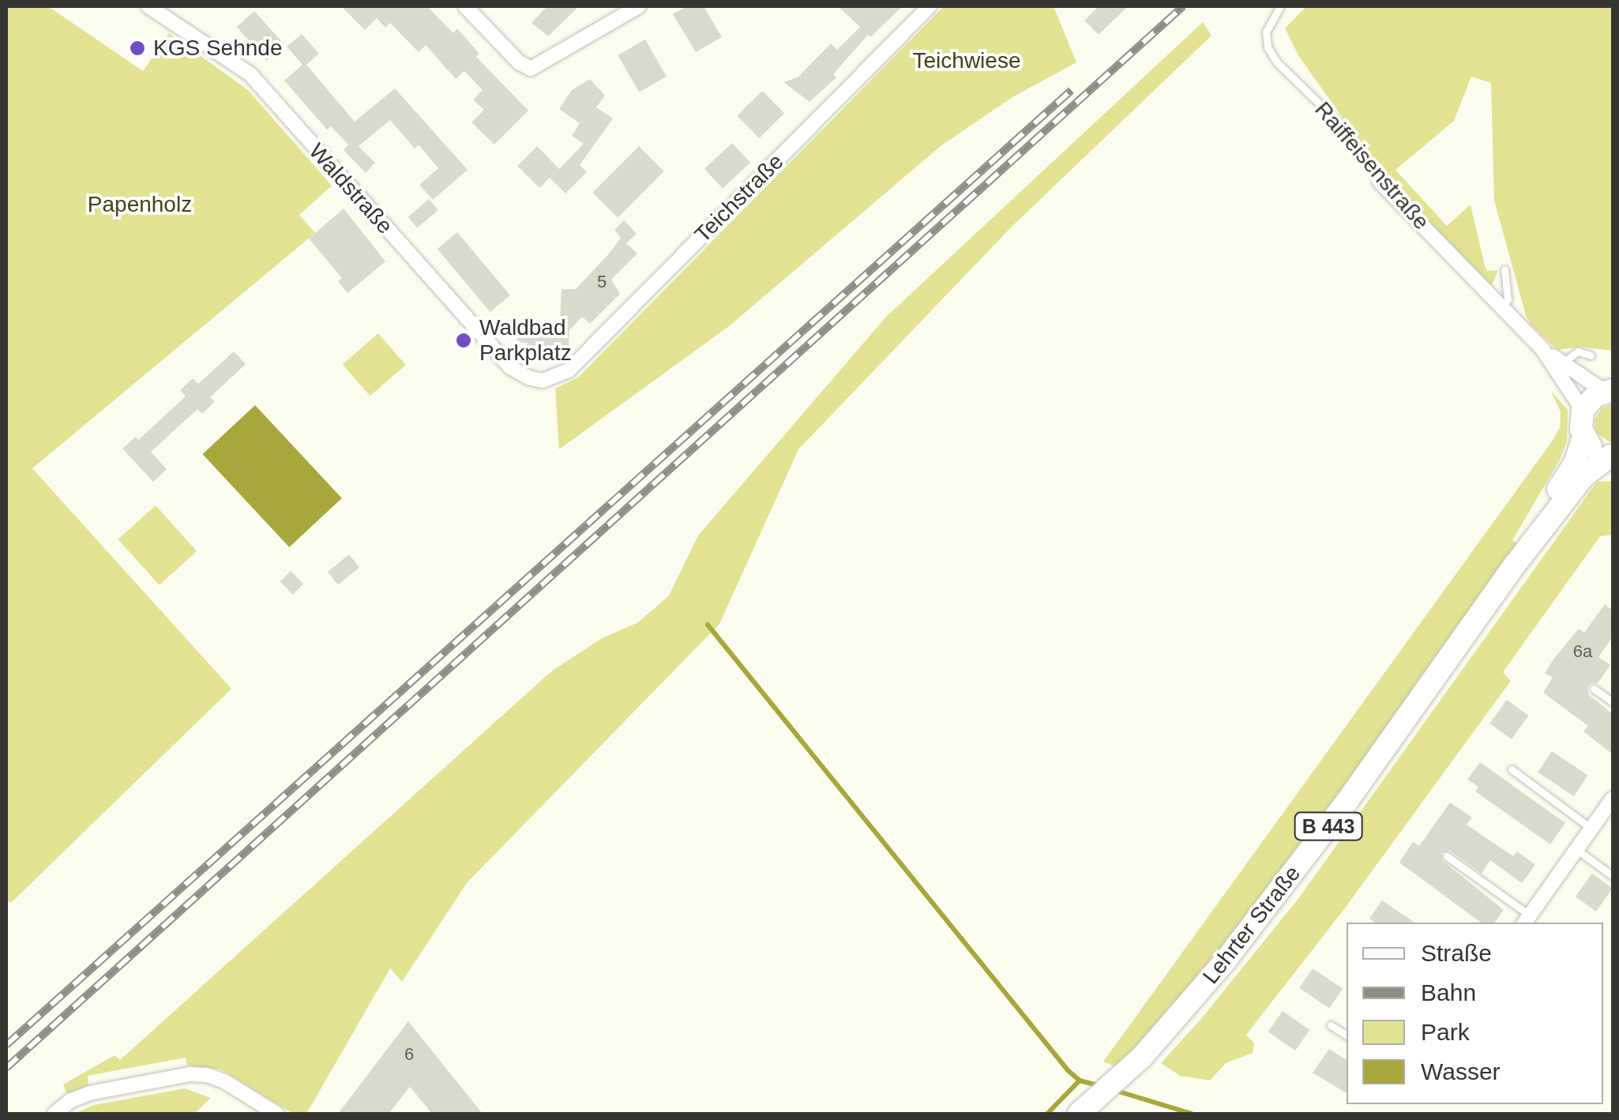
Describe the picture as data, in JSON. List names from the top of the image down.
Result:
{
  "streets": {
    "main road": ["B 443", "Lehrter Straße"],
    "street": ["Raiffeisenstraße", "Waldstraße", "Teichstraße"]
  },
  "crossings": [
    ["Waldstraße", "Teichstraße"]
  ],
  "parks": ["Teichwiese", "Papenholz"],
  "places": ["KGS Sehnde", "Waldbad Parkplatz"],
  "house_numbers": ["5", "6a", "6"],
  "legend": [
    "Straße",
    "Bahn",
    "Park",
    "Wasser"
  ]
}
